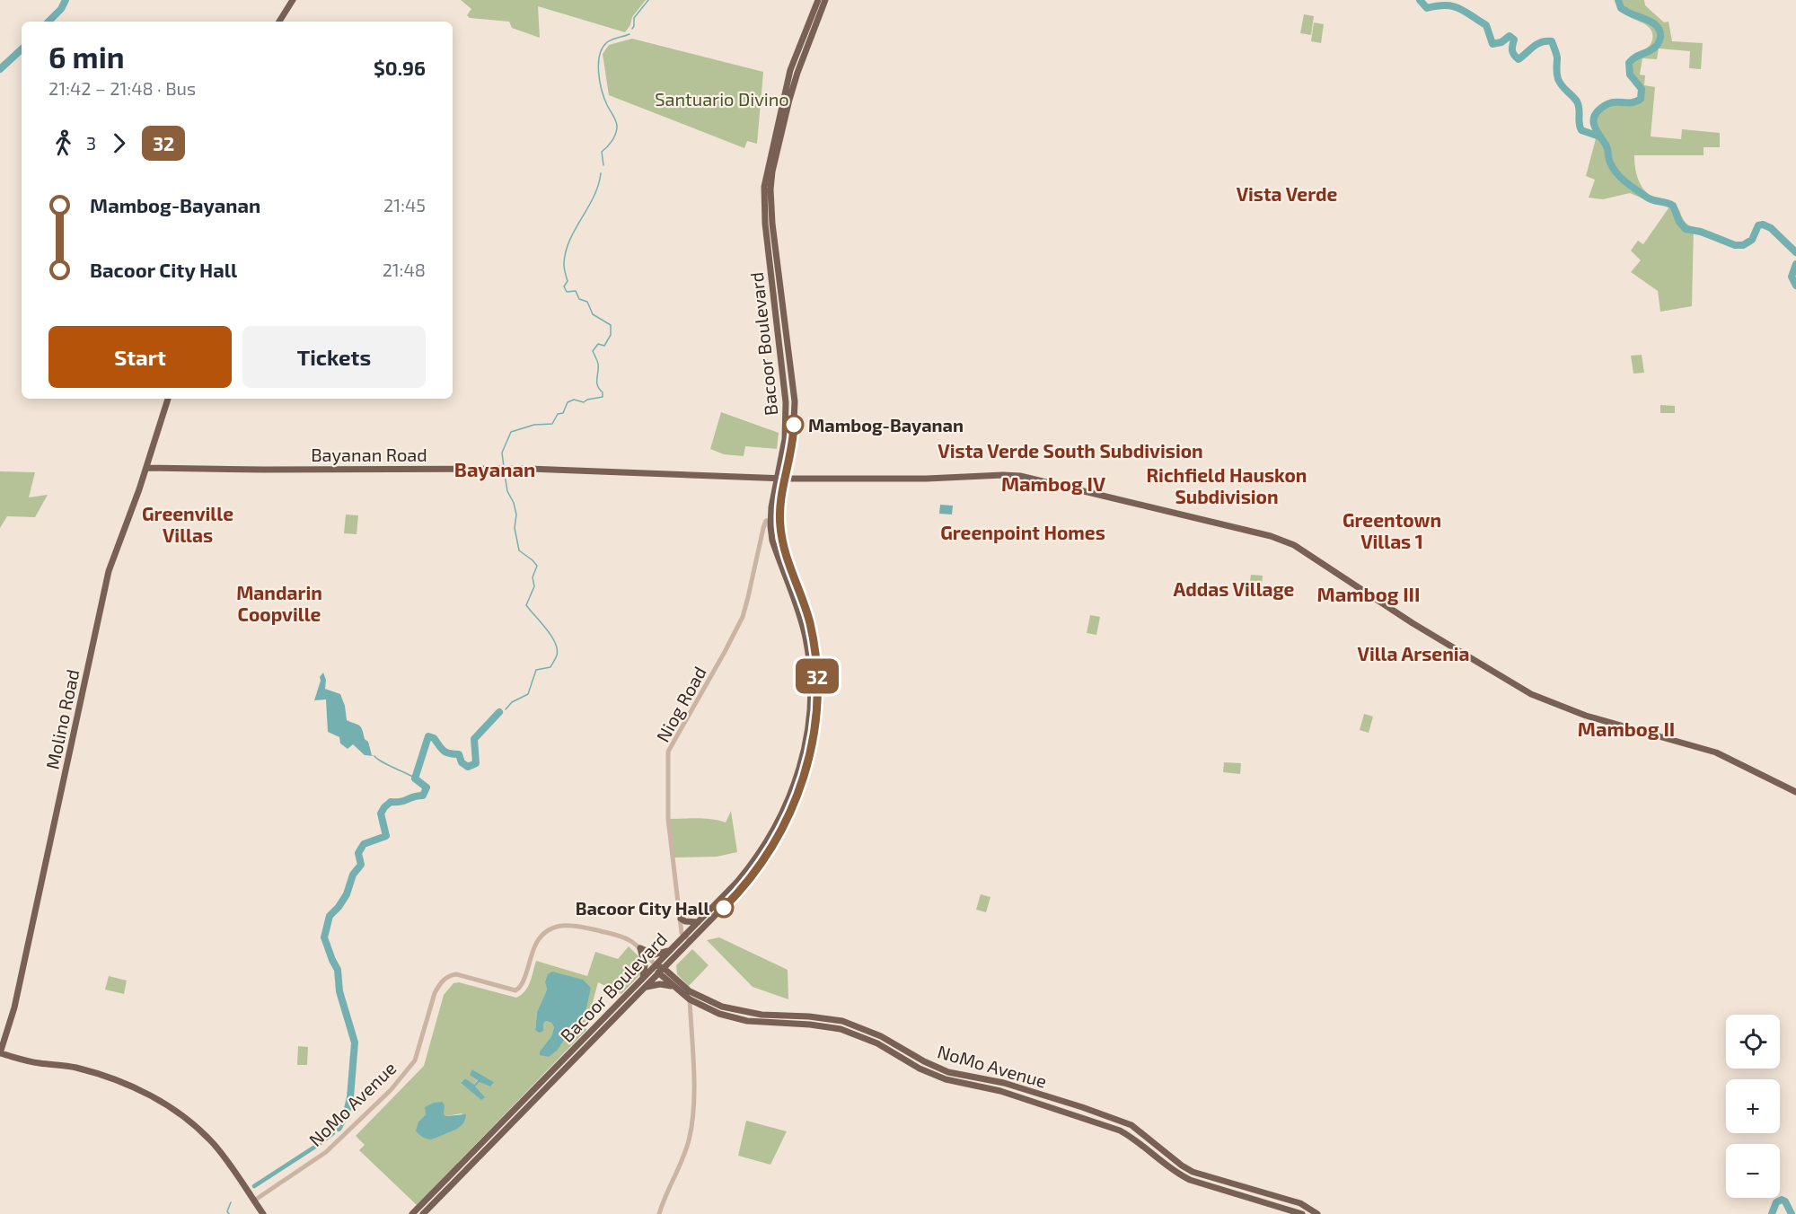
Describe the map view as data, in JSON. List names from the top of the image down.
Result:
{
  "streets": {
    "main road": [
      "Bacoor Boulevard",
      "Bayanan Road",
      "Molino Road",
      "NoMo Avenue"
    ],
    "street": ["Niog Road"]
  },
  "crossings": [
    ["Bacoor Boulevard", "Bayanan Road"],
    ["Bacoor Boulevard", "Niog Road"],
    ["Bacoor Boulevard", "NoMo Avenue"],
    ["Bayanan Road", "Molino Road"]
  ],
  "districts": [
    "Vista Verde",
    "Vista Verde South Subdivision",
    "Bayanan",
    "Richfield Hauskon Subdivision",
    "Mambog IV",
    "Greenville Villas",
    "Greentown Villas 1",
    "Greenpoint Homes",
    "Addas Village",
    "Mandarin Coopville",
    "Mambog III",
    "Villa Arsenia",
    "Mambog II"
  ],
  "parks": ["Santuario Divino"],
  "places": ["Mambog-Bayanan", "Bacoor City Hall"],
  "lines": ["bus line 32"],
  "page": {
    "on_map": "32",
    "heading": ["6 min", "21:42 – 21:48 · Bus", "$0.96"],
    "legs": ["3", "32"],
    "list": [
      {
        "name": "Mambog-Bayanan",
        "value": "21:45"
      },
      {
        "name": "Bacoor City Hall",
        "value": "21:48"
      }
    ],
    "buttons": ["Start", "Tickets"],
    "map_buttons": ["+", "−"]
  }
}
